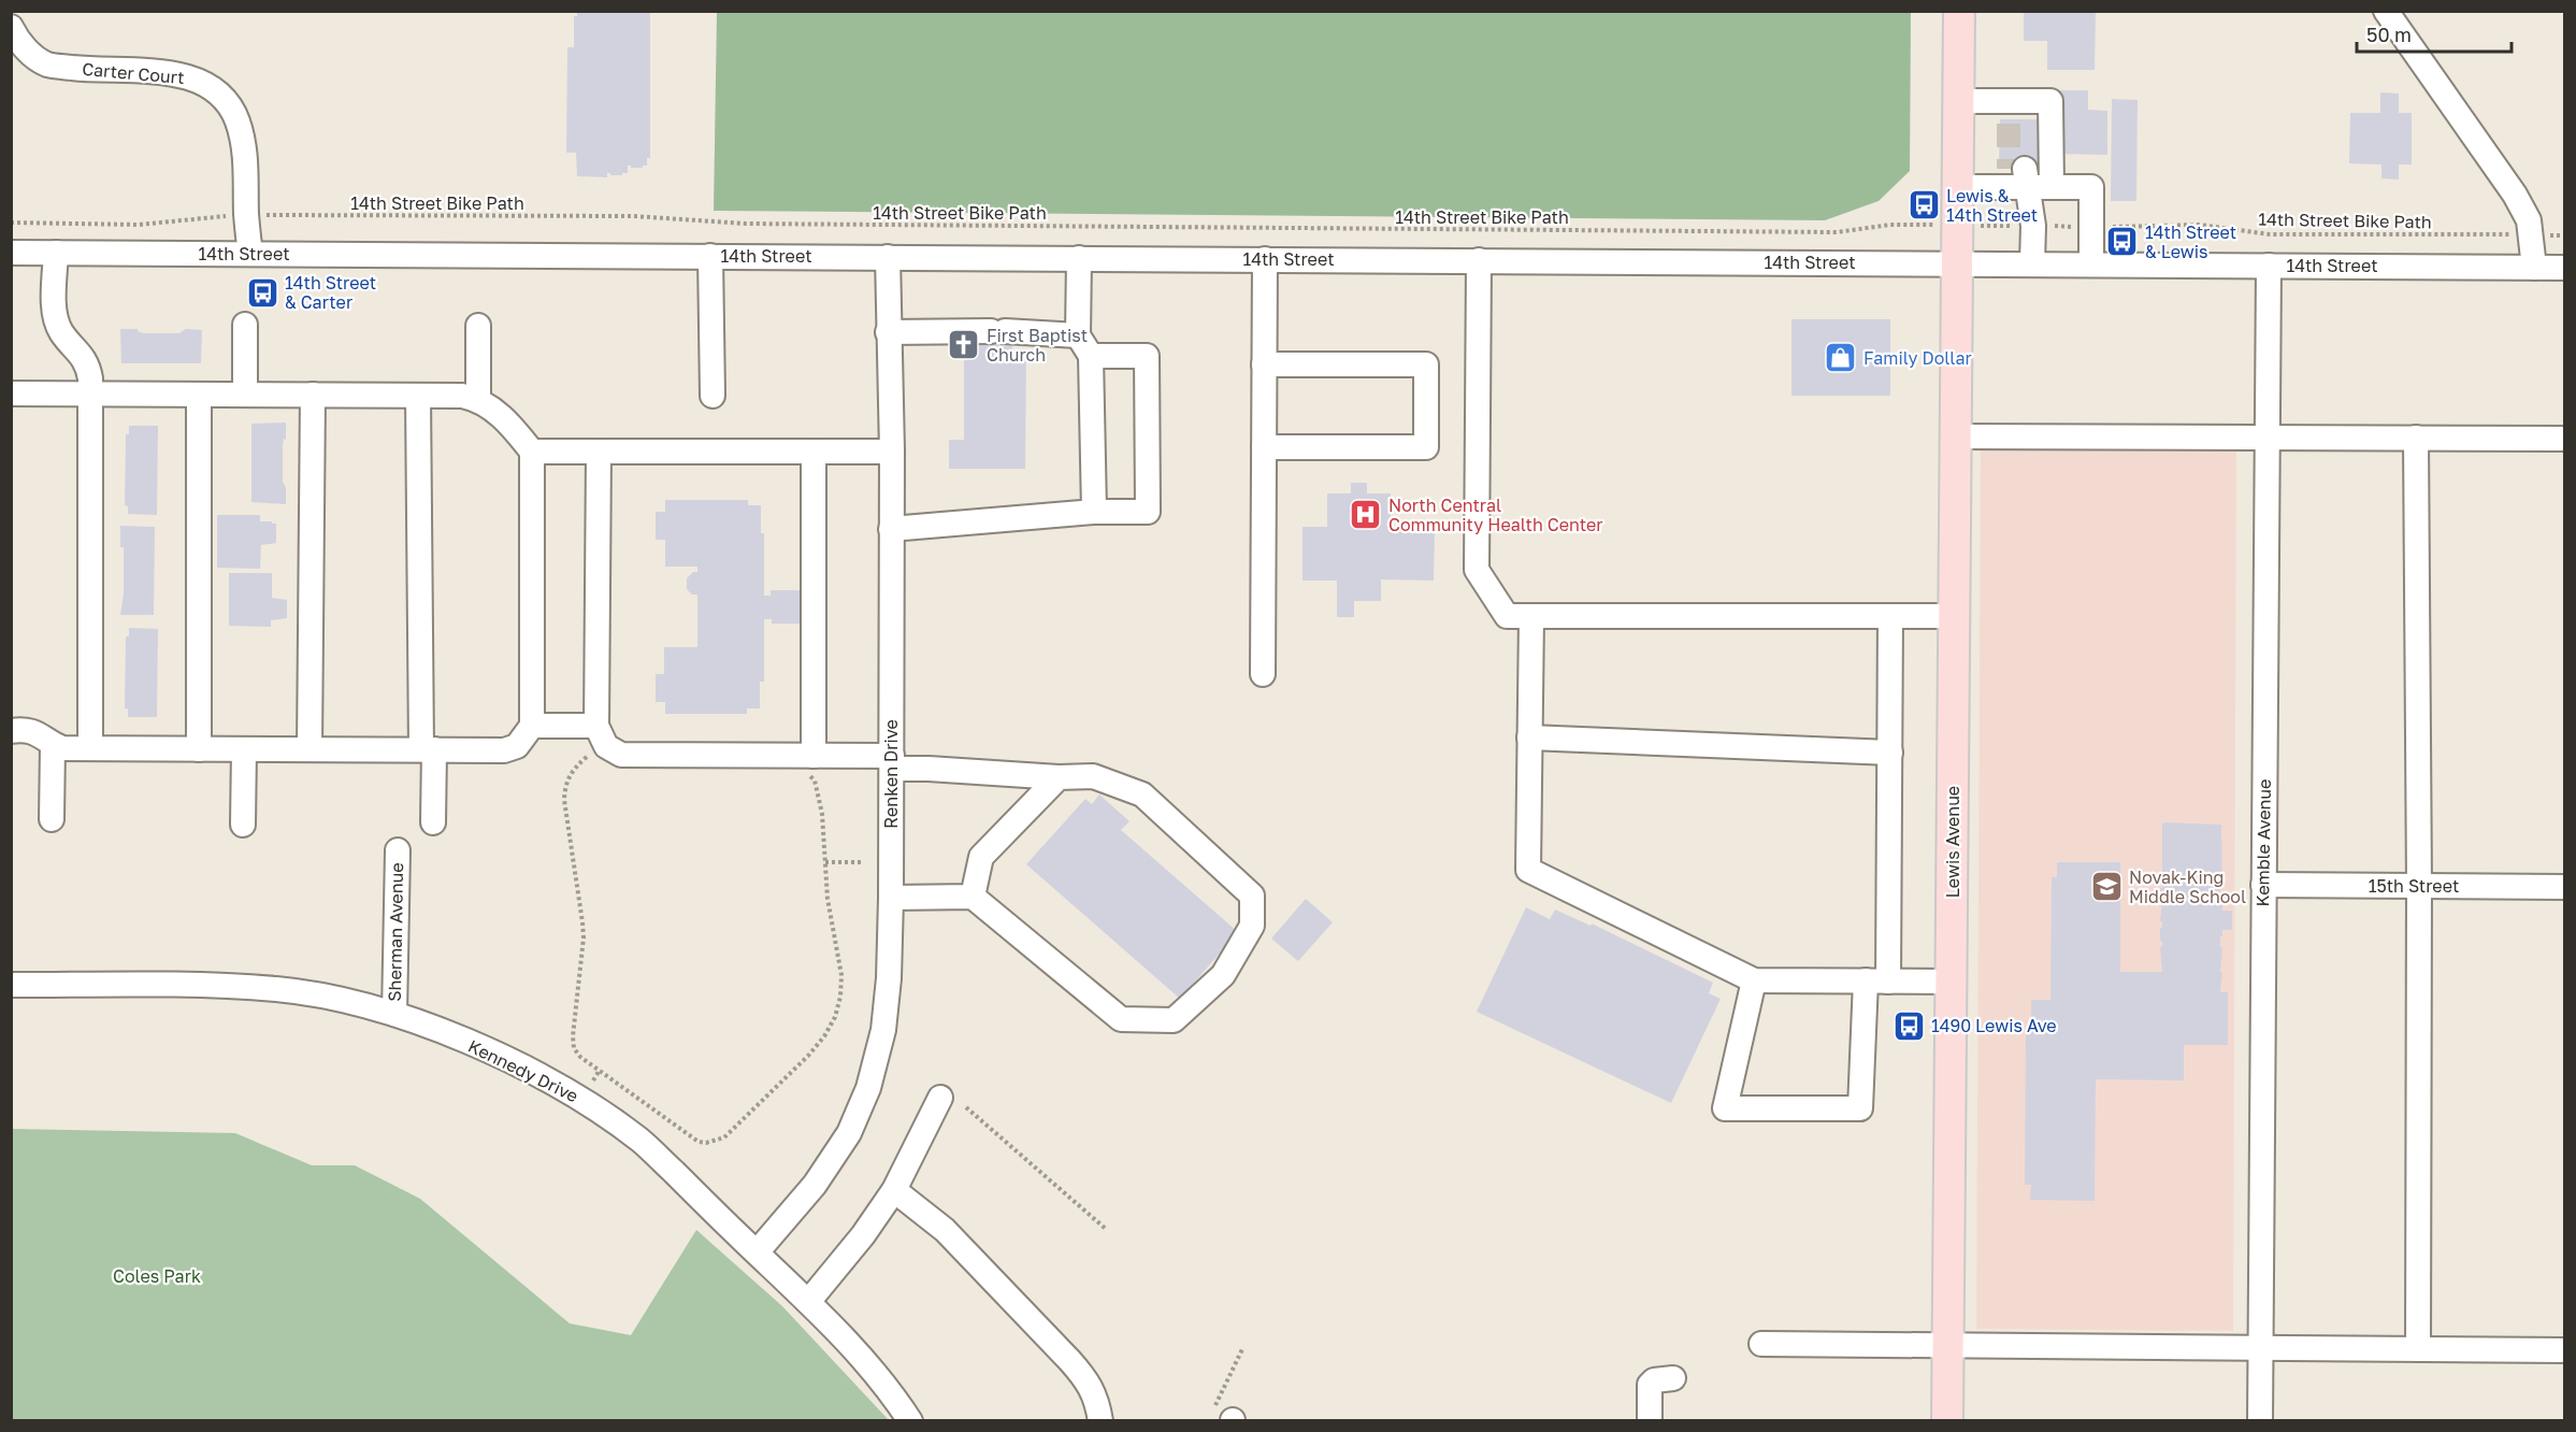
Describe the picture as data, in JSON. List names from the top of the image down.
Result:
{
  "streets": {
    "main road": ["Lewis Avenue"],
    "street": [
      "Carter Court",
      "14th Street",
      "Renken Drive",
      "Kemble Avenue",
      "15th Street",
      "Sherman Avenue",
      "Kennedy Drive"
    ],
    "path": ["14th Street Bike Path"]
  },
  "crossings": [
    ["Carter Court", "14th Street Bike Path"],
    ["Carter Court", "14th Street"],
    ["14th Street", "Renken Drive"],
    ["14th Street", "Lewis Avenue"],
    ["14th Street", "Kemble Avenue"],
    ["Renken Drive", "Kennedy Drive"],
    ["Kemble Avenue", "15th Street"],
    ["Sherman Avenue", "Kennedy Drive"]
  ],
  "parks": ["Coles Park"],
  "places": {
    "bus stop": [
      "Lewis & 14th Street",
      "14th Street & Lewis",
      "14th Street & Carter",
      "1490 Lewis Ave"
    ],
    "church": ["First Baptist Church"],
    "shop": ["Family Dollar"],
    "hospital": ["North Central Community Health Center"],
    "school or university": ["Novak-King Middle School"]
  },
  "scale_bar": "50 m"
}
